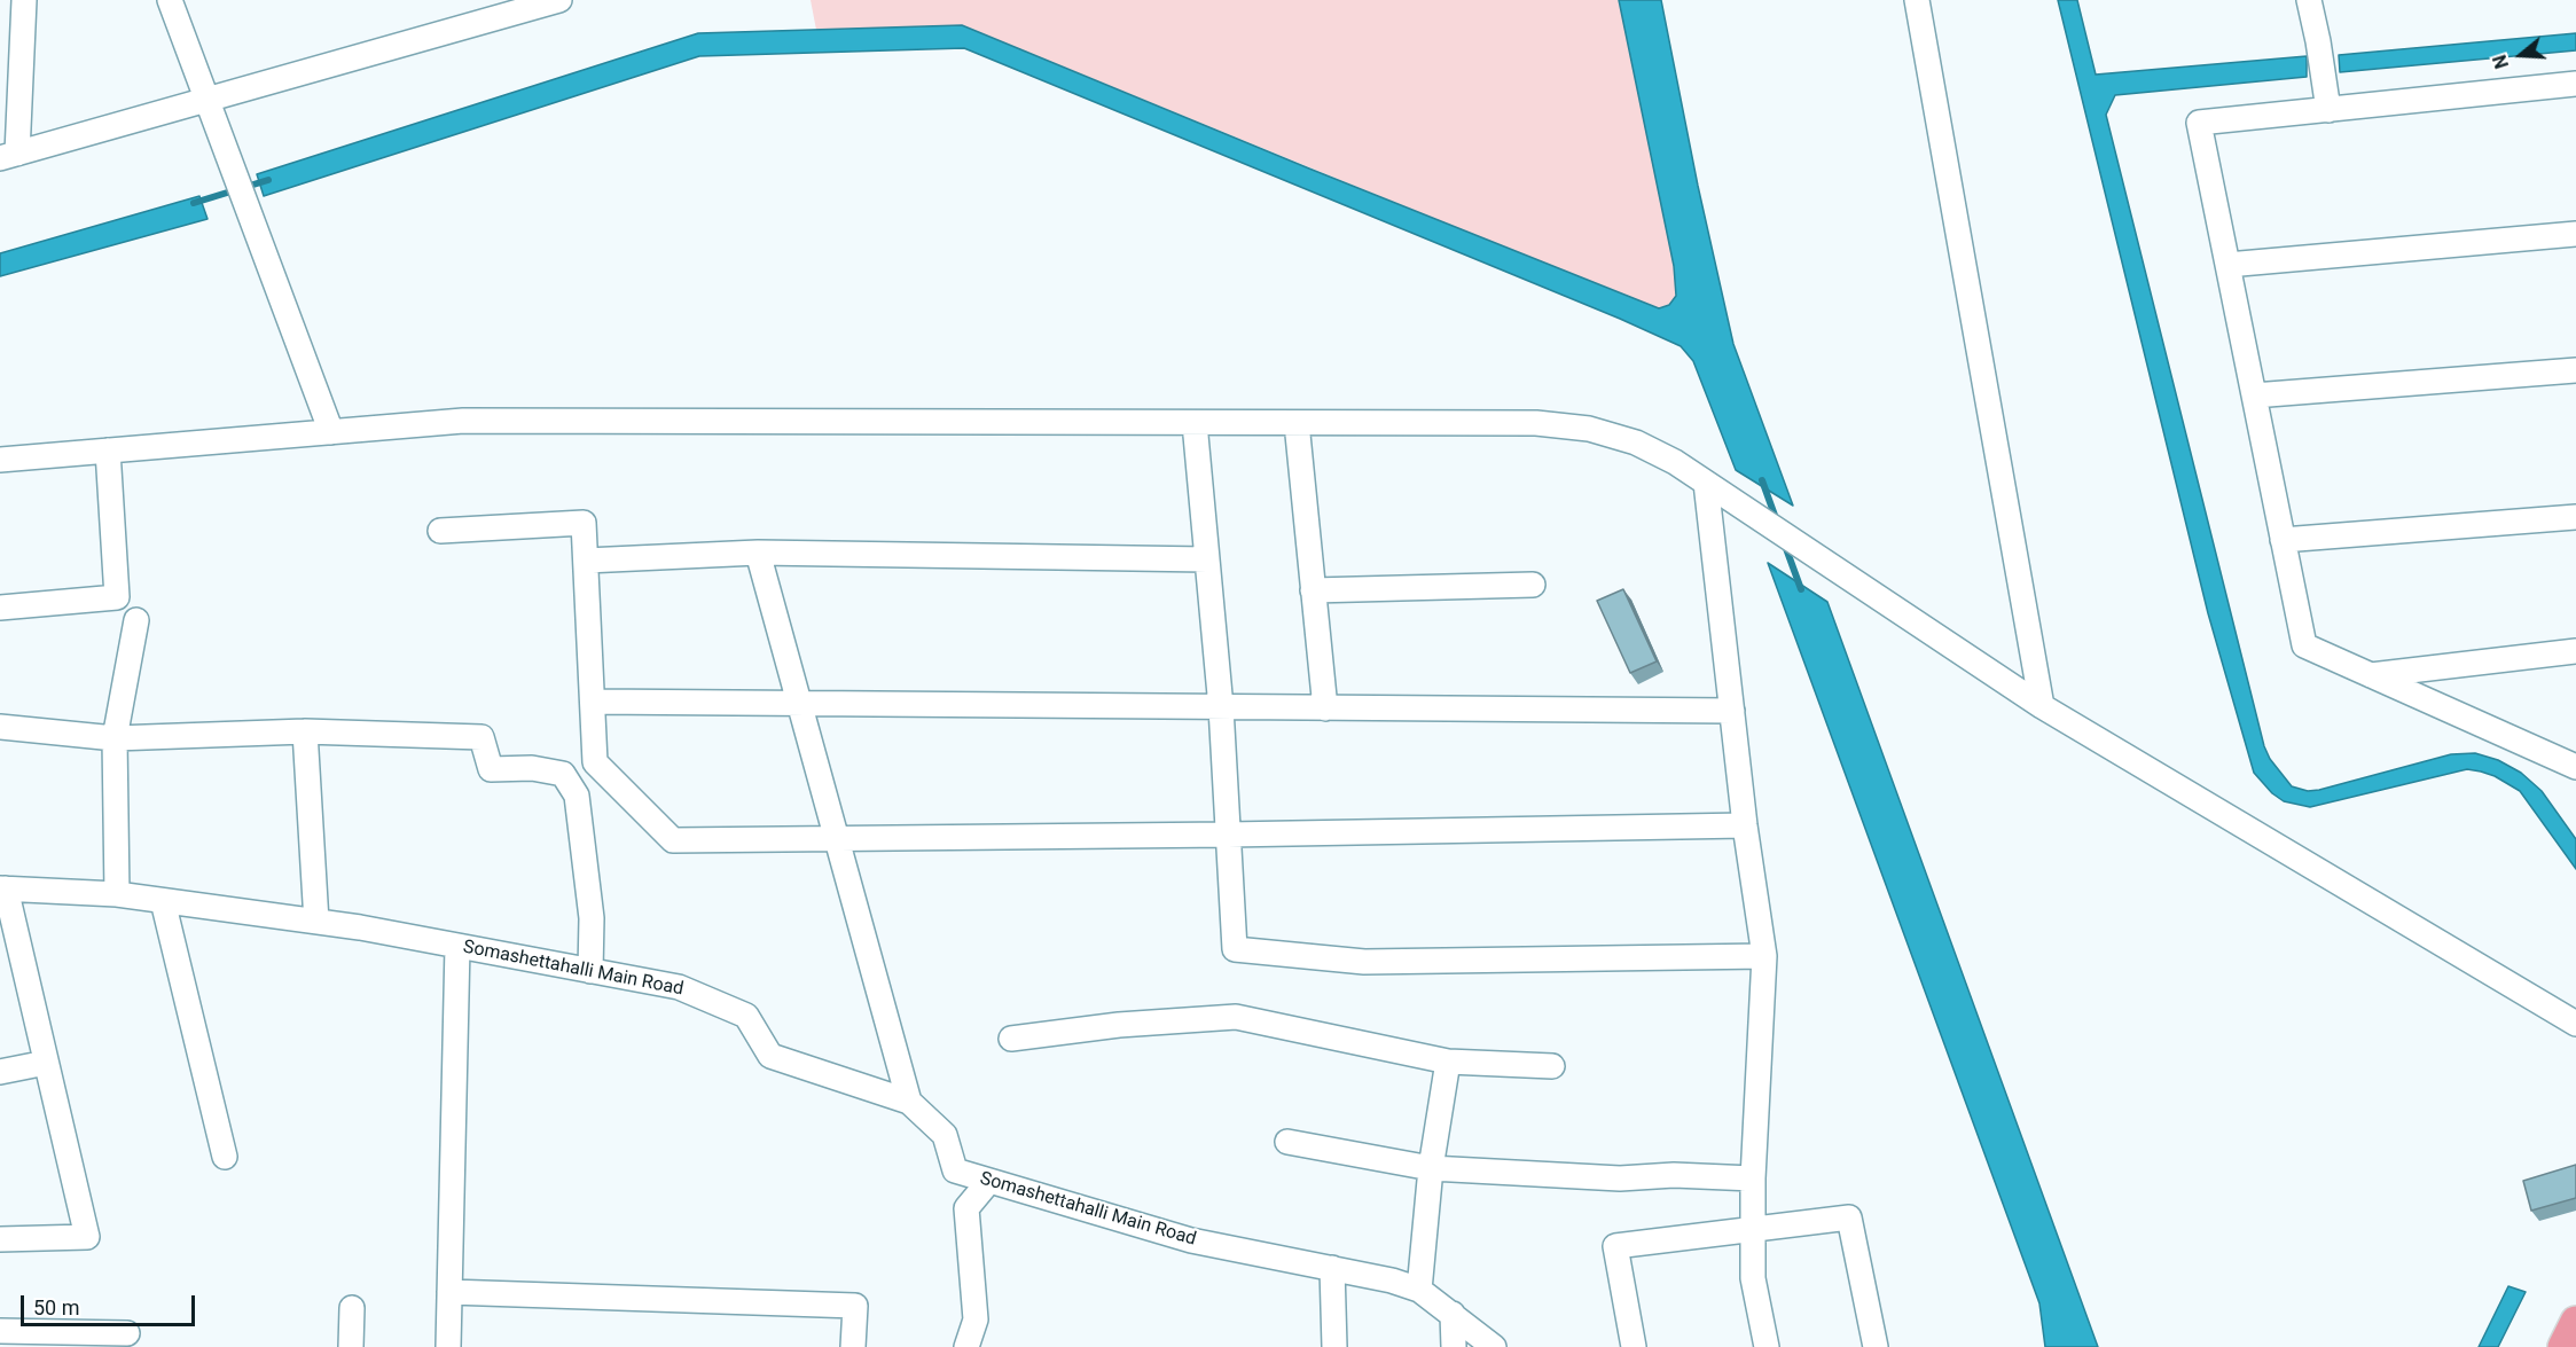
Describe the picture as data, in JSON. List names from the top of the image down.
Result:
{
  "streets": {
    "street": ["Somashettahalli Main Road"]
  },
  "scale_bar": "50 m",
  "north": "left"
}
